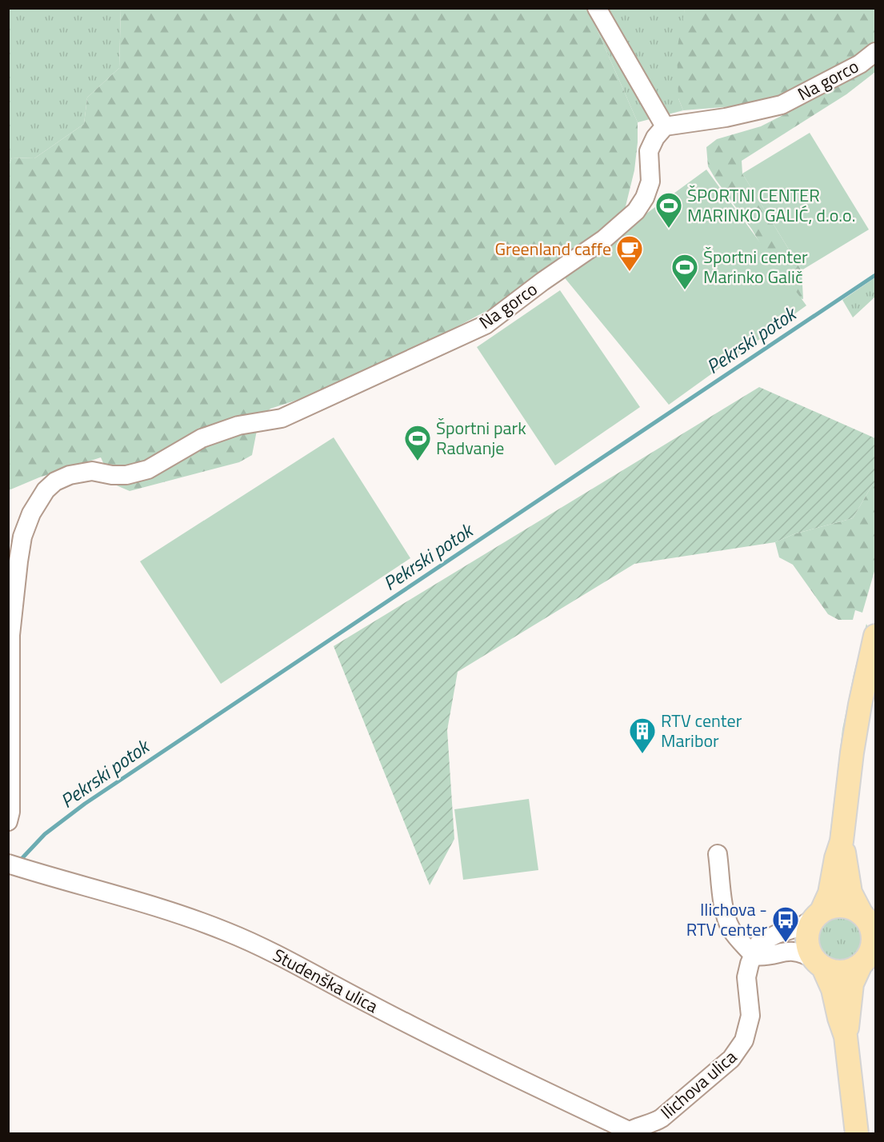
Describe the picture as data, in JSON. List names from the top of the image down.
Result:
{
  "streets": {
    "street": ["Na gorco", "Studenška ulica", "Ilichova ulica"]
  },
  "crossings": [
    ["Studenška ulica", "Ilichova ulica"]
  ],
  "water": ["Pekrski potok"],
  "places": {
    "sports": ["ŠPORTNI CENTER MARINKO GALIĆ, d.o.o.", "Športni center Marinko Galič", "Športni park Radvanje"],
    "cafe": ["Greenland caffe"],
    "building": ["RTV center Maribor"],
    "bus stop": ["Ilichova - RTV center"]
  }
}
